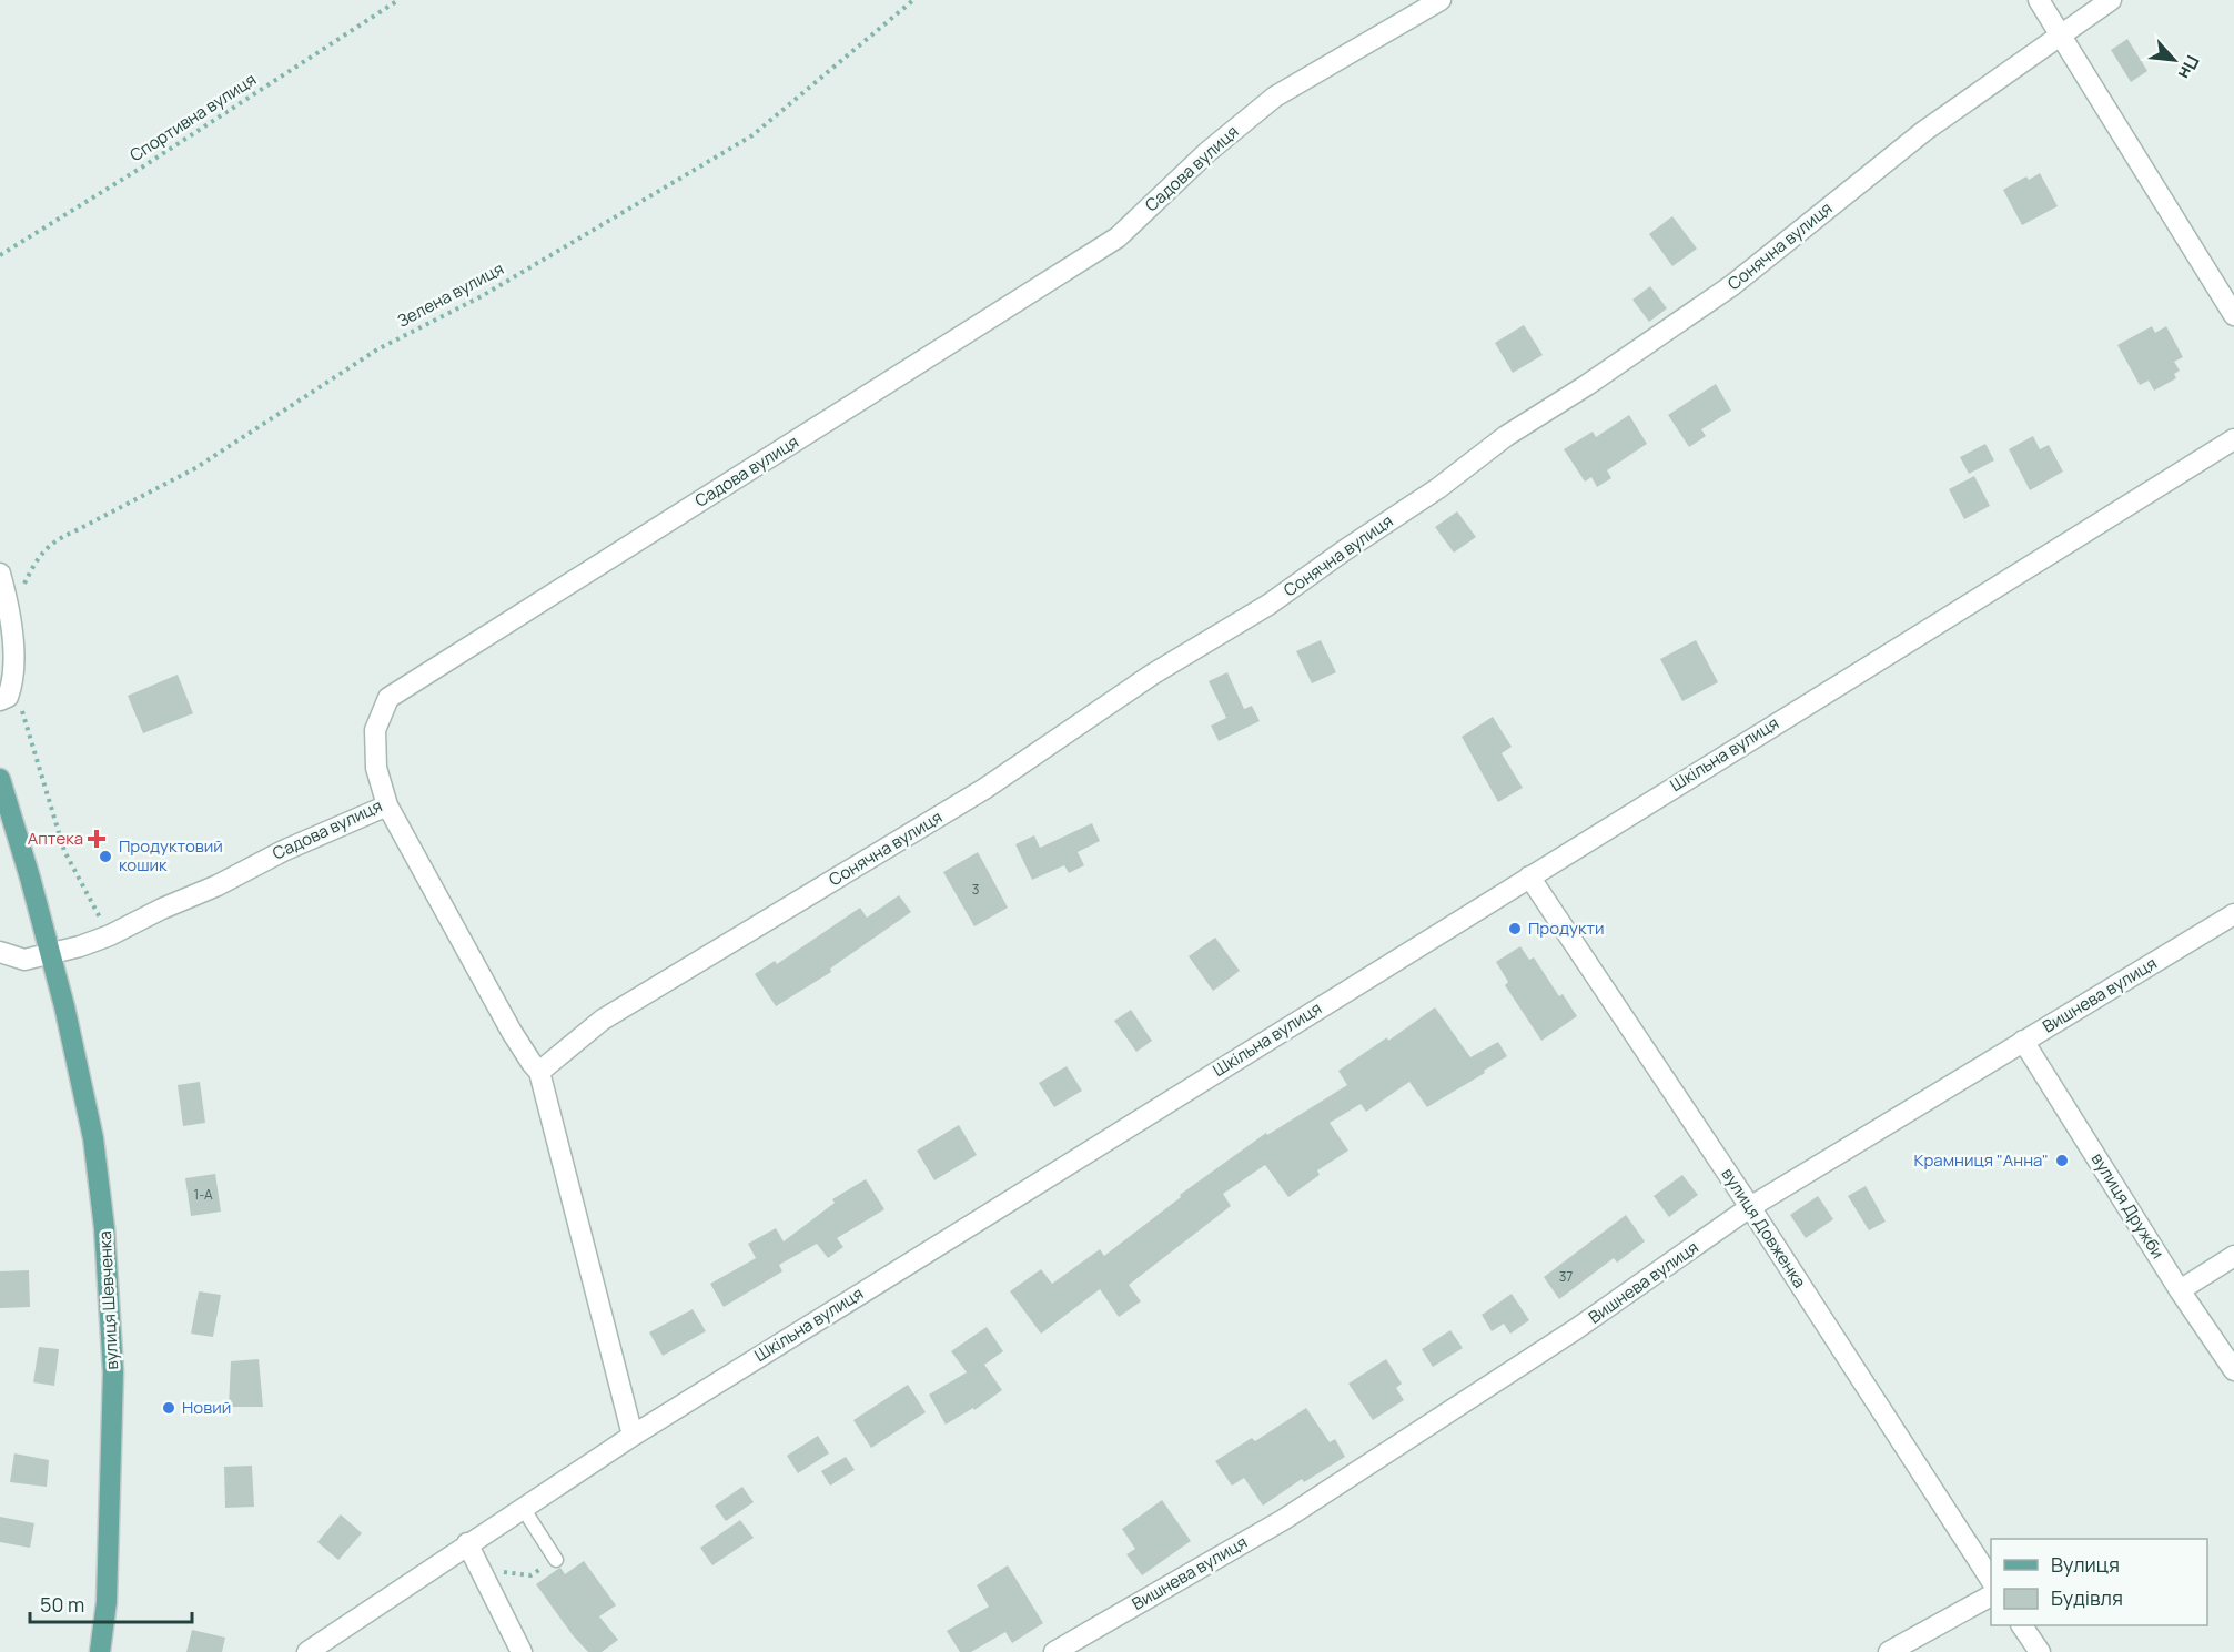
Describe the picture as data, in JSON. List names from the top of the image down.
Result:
{
  "streets": {
    "main road": ["вулиця Шевченка"],
    "street": [
      "Садова вулиця",
      "Сонячна вулиця",
      "Шкільна вулиця",
      "Вишнева вулиця",
      "вулиця Дружби",
      "вулиця Довженка"
    ],
    "path": ["Спортивна вулиця", "Зелена вулиця"]
  },
  "crossings": [
    ["Садова вулиця", "вулиця Шевченка"],
    ["Шкільна вулиця", "вулиця Довженка"],
    ["Вишнева вулиця", "вулиця Дружби"],
    ["Вишнева вулиця", "вулиця Довженка"]
  ],
  "places": {
    "health": ["Аптека"],
    "other": [
      "Продуктовий кошик",
      "Продукти",
      "Крамниця \"Анна\"",
      "Новий"
    ]
  },
  "house_numbers": ["3", "1-А", "37"],
  "legend": ["Вулиця", "Будівля"],
  "scale_bar": "50 m",
  "north": "bottom right"
}
